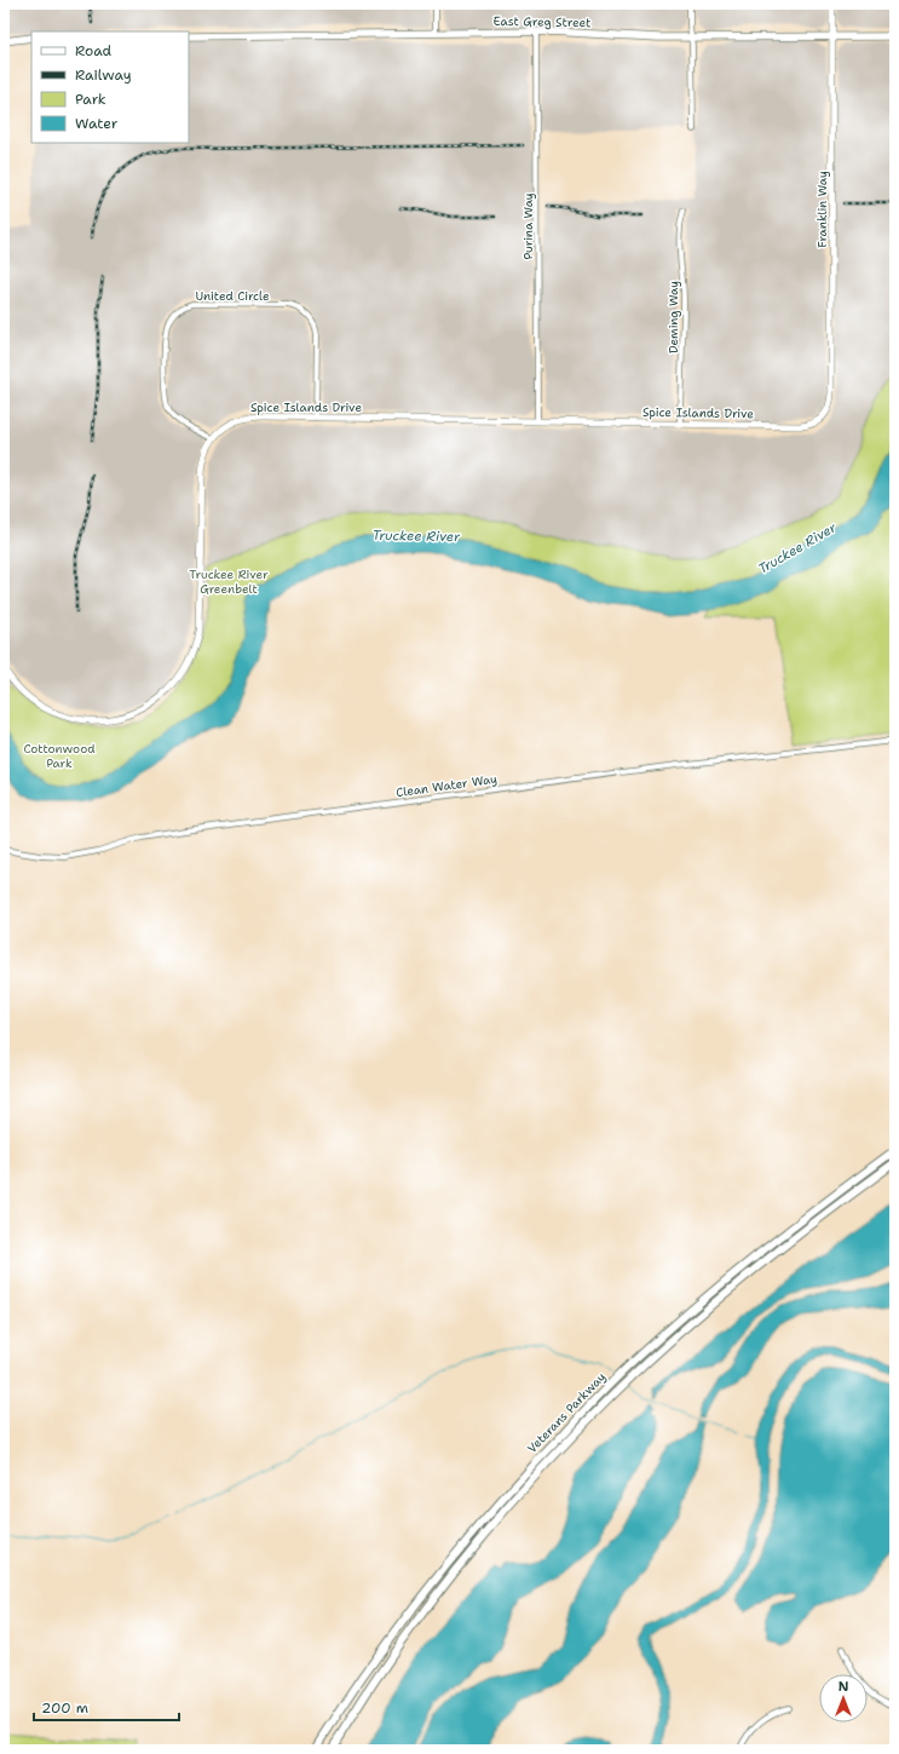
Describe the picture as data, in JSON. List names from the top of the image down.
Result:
{
  "streets": {
    "main road": ["East Greg Street", "Veterans Parkway"],
    "street": [
      "Franklin Way",
      "Purina Way",
      "United Circle",
      "Deming Way",
      "Spice Islands Drive",
      "Clean Water Way"
    ]
  },
  "crossings": [
    ["East Greg Street", "Franklin Way"],
    ["East Greg Street", "Purina Way"],
    ["Franklin Way", "Spice Islands Drive"],
    ["Purina Way", "Spice Islands Drive"],
    ["United Circle", "Spice Islands Drive"],
    ["Deming Way", "Spice Islands Drive"]
  ],
  "water": ["Truckee River"],
  "parks": ["Truckee River Greenbelt", "Cottonwood Park"],
  "legend": [
    "Road",
    "Railway",
    "Park",
    "Water"
  ],
  "scale_bar": "200 m",
  "north": "top"
}
